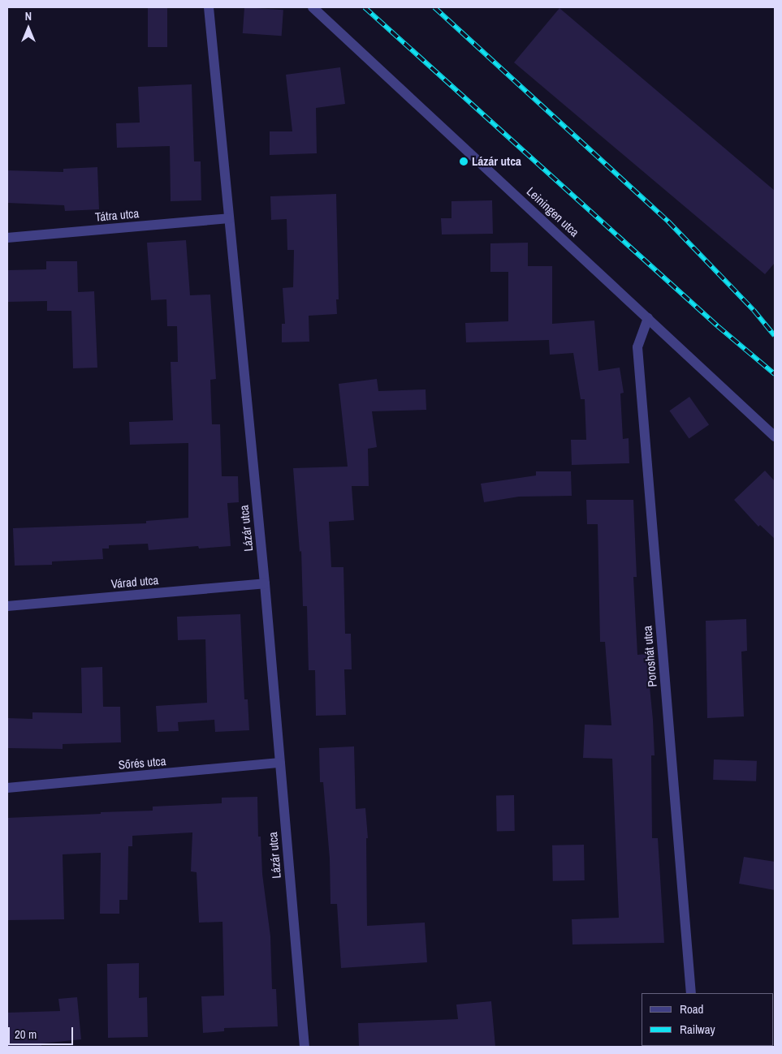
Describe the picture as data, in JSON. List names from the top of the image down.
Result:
{
  "streets": {
    "street": [
      "Leiningen utca",
      "Tátra utca",
      "Lázár utca",
      "Várad utca",
      "Poroshát utca",
      "Sőrés utca"
    ]
  },
  "crossings": [
    ["Leiningen utca", "Poroshát utca"],
    ["Tátra utca", "Lázár utca"],
    ["Lázár utca", "Várad utca"],
    ["Lázár utca", "Sőrés utca"]
  ],
  "places": ["Lázár utca"],
  "legend": ["Road", "Railway"],
  "scale_bar": "20 m",
  "north": "top"
}
